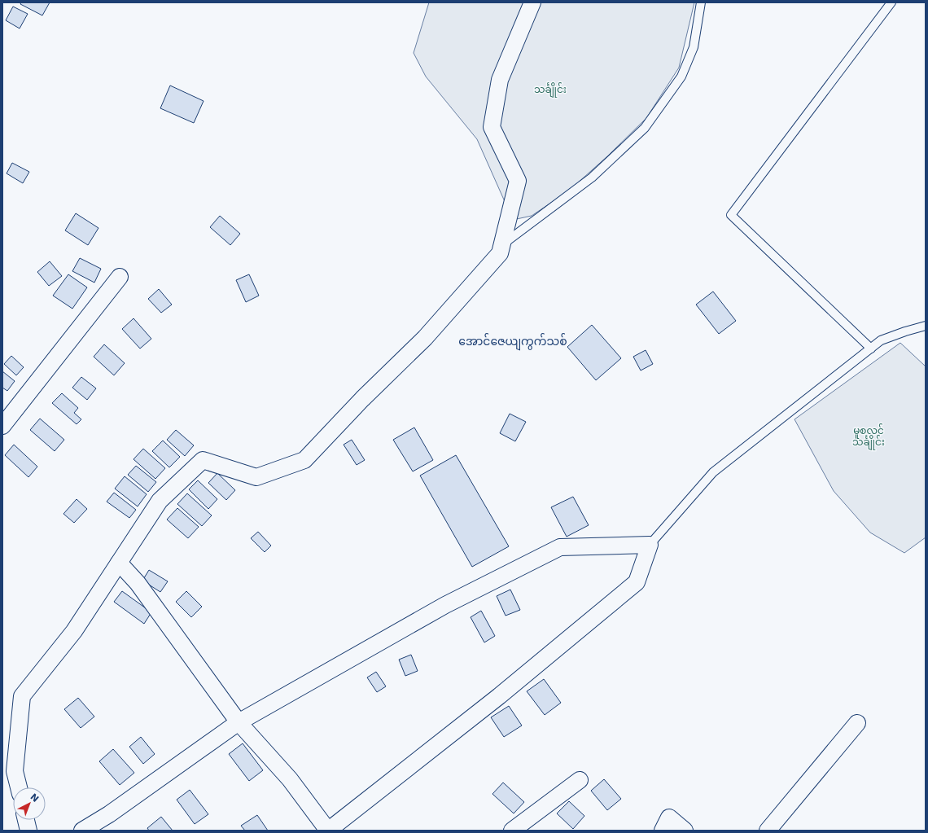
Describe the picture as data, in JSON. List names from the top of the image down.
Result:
{
  "districts": ["အောင်ဇေယျကွက်သစ်"],
  "parks": ["သင်္ချိုင်း", "မူစလင် သင်္ချိုင်း"],
  "north": "top right"
}
